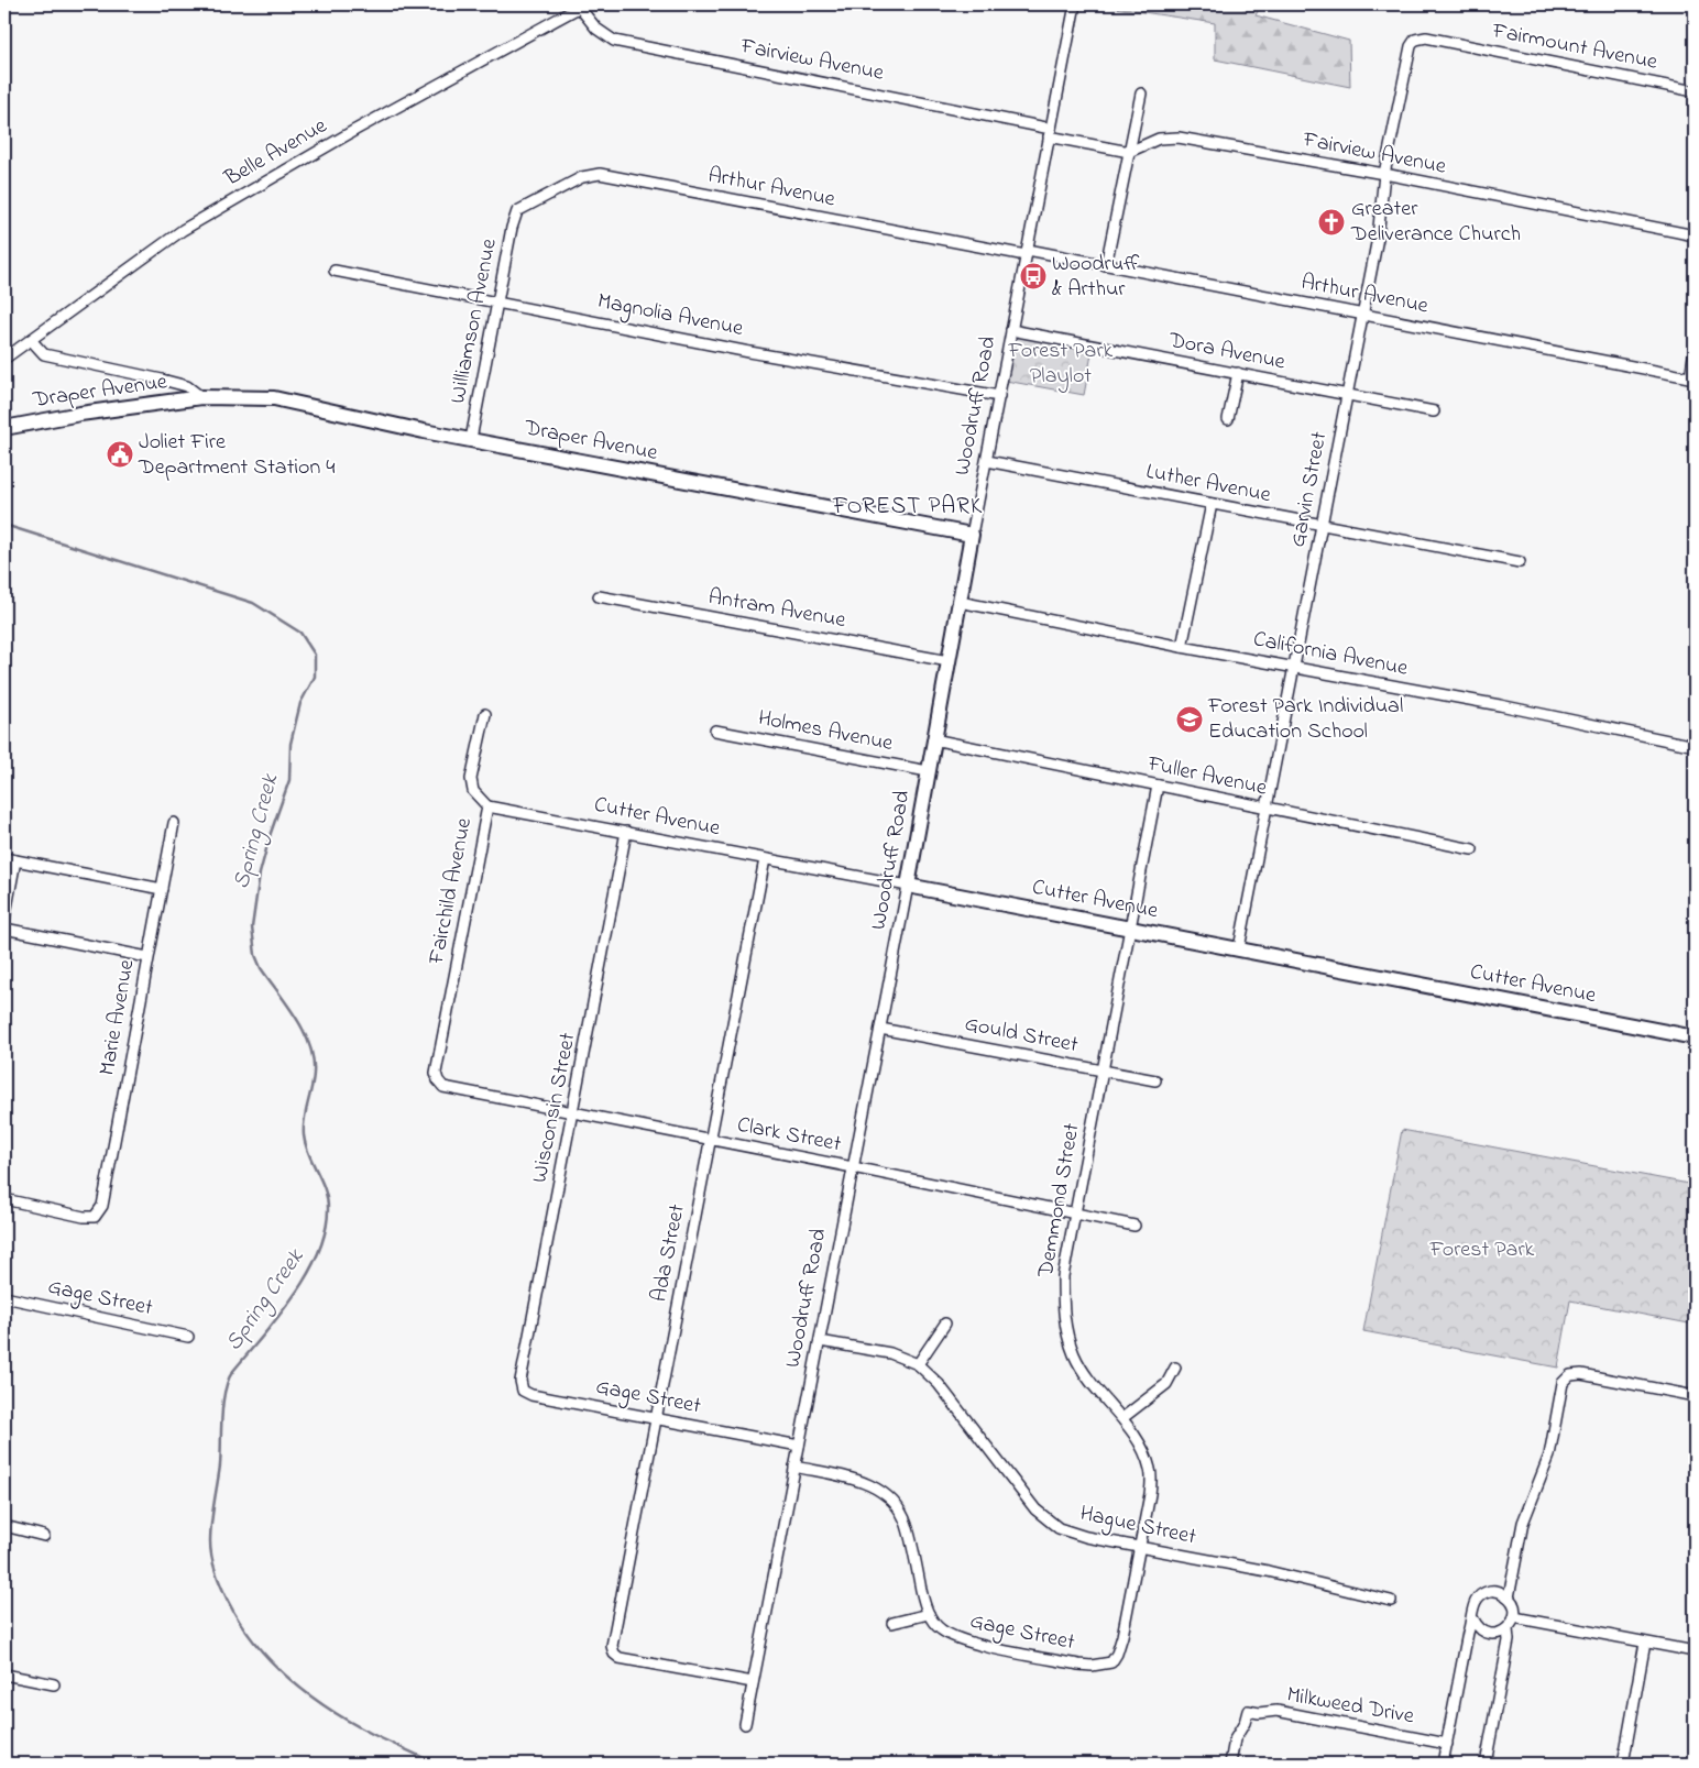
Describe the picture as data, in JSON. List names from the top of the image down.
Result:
{
  "streets": {
    "street": [
      "Fairmount Avenue",
      "Fairview Avenue",
      "Belle Avenue",
      "Arthur Avenue",
      "Magnolia Avenue",
      "Williamson Avenue",
      "Dora Avenue",
      "Draper Avenue",
      "Woodruff Road",
      "Luther Avenue",
      "Garvin Street",
      "Antram Avenue",
      "California Avenue",
      "Holmes Avenue",
      "Fuller Avenue",
      "Cutter Avenue",
      "Fairchild Avenue",
      "Marie Avenue",
      "Gould Street",
      "Wisconsin Street",
      "Clark Street",
      "Demmond Street",
      "Ada Street",
      "Gage Street",
      "Hague Street",
      "Milkweed Drive"
    ]
  },
  "crossings": [
    ["Fairmount Avenue", "Garvin Street"],
    ["Fairview Avenue", "Belle Avenue"],
    ["Fairview Avenue", "Woodruff Road"],
    ["Fairview Avenue", "Garvin Street"],
    ["Belle Avenue", "Draper Avenue"],
    ["Arthur Avenue", "Williamson Avenue"],
    ["Arthur Avenue", "Woodruff Road"],
    ["Arthur Avenue", "Garvin Street"],
    ["Magnolia Avenue", "Williamson Avenue"],
    ["Magnolia Avenue", "Woodruff Road"],
    ["Williamson Avenue", "Draper Avenue"],
    ["Dora Avenue", "Woodruff Road"],
    ["Dora Avenue", "Garvin Street"],
    ["Draper Avenue", "Woodruff Road"],
    ["Woodruff Road", "Luther Avenue"],
    ["Woodruff Road", "Antram Avenue"],
    ["Woodruff Road", "California Avenue"],
    ["Woodruff Road", "Holmes Avenue"],
    ["Woodruff Road", "Fuller Avenue"],
    ["Woodruff Road", "Cutter Avenue"],
    ["Woodruff Road", "Gould Street"],
    ["Woodruff Road", "Clark Street"],
    ["Woodruff Road", "Ada Street"],
    ["Woodruff Road", "Gage Street"],
    ["Woodruff Road", "Hague Street"],
    ["Luther Avenue", "Garvin Street"],
    ["Garvin Street", "California Avenue"],
    ["Garvin Street", "Fuller Avenue"],
    ["Garvin Street", "Cutter Avenue"],
    ["Fuller Avenue", "Demmond Street"],
    ["Cutter Avenue", "Fairchild Avenue"],
    ["Cutter Avenue", "Wisconsin Street"],
    ["Cutter Avenue", "Demmond Street"],
    ["Cutter Avenue", "Ada Street"],
    ["Fairchild Avenue", "Clark Street"],
    ["Gould Street", "Demmond Street"],
    ["Wisconsin Street", "Clark Street"],
    ["Wisconsin Street", "Gage Street"],
    ["Clark Street", "Demmond Street"],
    ["Clark Street", "Ada Street"],
    ["Demmond Street", "Gage Street"],
    ["Demmond Street", "Hague Street"],
    ["Ada Street", "Gage Street"]
  ],
  "districts": ["FOREST PARK"],
  "water": ["Spring Creek"],
  "parks": ["Forest Park Playlot", "Forest Park"],
  "places": {
    "church": ["Greater Deliverance Church"],
    "bus stop": ["Woodruff & Arthur"],
    "public building": ["Joliet Fire Department Station 4"],
    "school or university": ["Forest Park Individual Education School"]
  }
}
